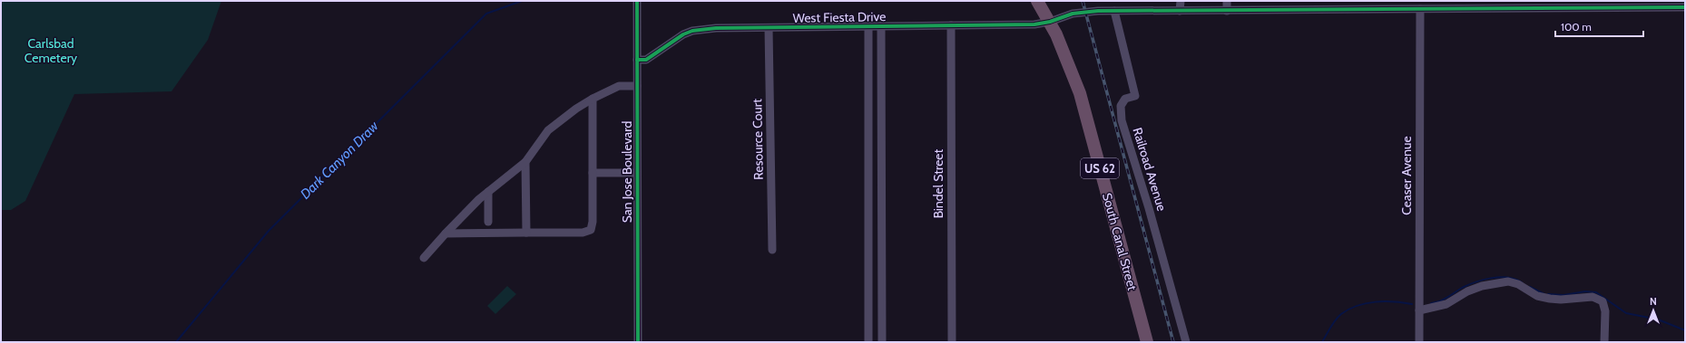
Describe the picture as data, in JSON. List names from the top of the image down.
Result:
{
  "streets": {
    "highway": ["US 62", "South Canal Street"],
    "street": [
      "West Fiesta Drive",
      "Resource Court",
      "Railroad Avenue",
      "San Jose Boulevard",
      "Ceaser Avenue",
      "Bindel Street"
    ]
  },
  "crossings": [
    ["West Fiesta Drive", "Resource Court"],
    ["West Fiesta Drive", "Railroad Avenue"],
    ["West Fiesta Drive", "San Jose Boulevard"],
    ["West Fiesta Drive", "Ceaser Avenue"],
    ["West Fiesta Drive", "Bindel Street"],
    ["West Fiesta Drive", "South Canal Street"]
  ],
  "water": ["Dark Canyon Draw"],
  "parks": ["Carlsbad Cemetery"],
  "scale_bar": "100 m",
  "north": "top"
}
